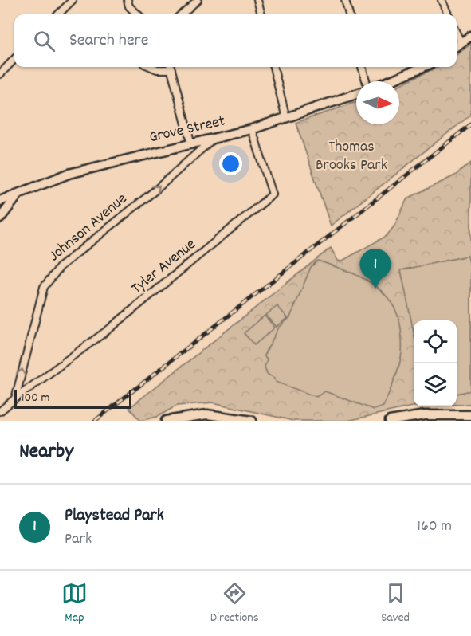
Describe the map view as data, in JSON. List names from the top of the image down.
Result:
{
  "streets": {
    "street": ["Grove Street", "Johnson Avenue", "Tyler Avenue"]
  },
  "crossings": [
    ["Grove Street", "Johnson Avenue"],
    ["Grove Street", "Tyler Avenue"],
    ["Johnson Avenue", "Tyler Avenue"]
  ],
  "one_way": ["Johnson Avenue"],
  "parks": ["Thomas Brooks Park"],
  "scale_bar": "100 m",
  "north": "right",
  "page": {
    "search": "Search here",
    "pins": "1",
    "scale": "100 m",
    "heading": "Nearby",
    "list": [
      {
        "mark": "1",
        "name": "Playstead Park",
        "note": "Park",
        "value": "160 m"
      }
    ],
    "nav": ["Map", "Directions", "Saved"]
  }
}
